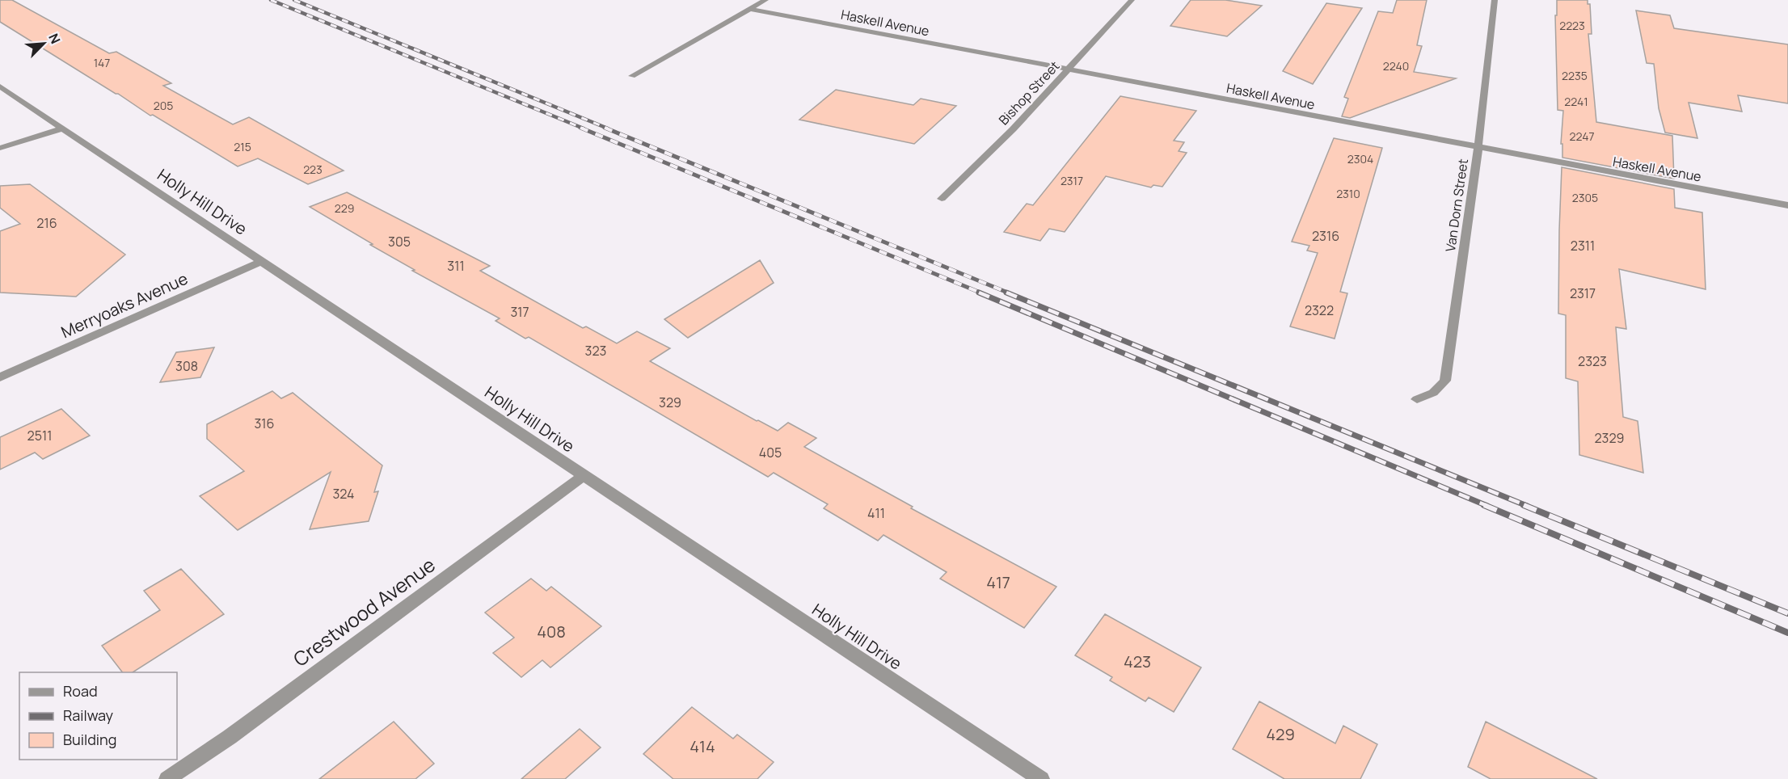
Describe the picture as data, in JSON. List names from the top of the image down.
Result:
{
  "streets": {
    "street": [
      "Haskell Avenue",
      "Bishop Street",
      "Holly Hill Drive",
      "Van Dorn Street",
      "Merryoaks Avenue",
      "Crestwood Avenue"
    ]
  },
  "crossings": [
    ["Haskell Avenue", "Bishop Street"],
    ["Haskell Avenue", "Van Dorn Street"],
    ["Holly Hill Drive", "Merryoaks Avenue"],
    ["Holly Hill Drive", "Crestwood Avenue"]
  ],
  "house_numbers": [
    "2223",
    "147",
    "2240",
    "2235",
    "2241",
    "205",
    "2247",
    "215",
    "2304",
    "223",
    "2317",
    "2310",
    "2305",
    "229",
    "216",
    "2316",
    "305",
    "2311",
    "311",
    "2317",
    "2322",
    "317",
    "323",
    "2323",
    "308",
    "329",
    "316",
    "2511",
    "2329",
    "405",
    "324",
    "411",
    "417",
    "408",
    "423",
    "429",
    "414"
  ],
  "legend": ["Road", "Railway", "Building"],
  "north": "top right"
}
